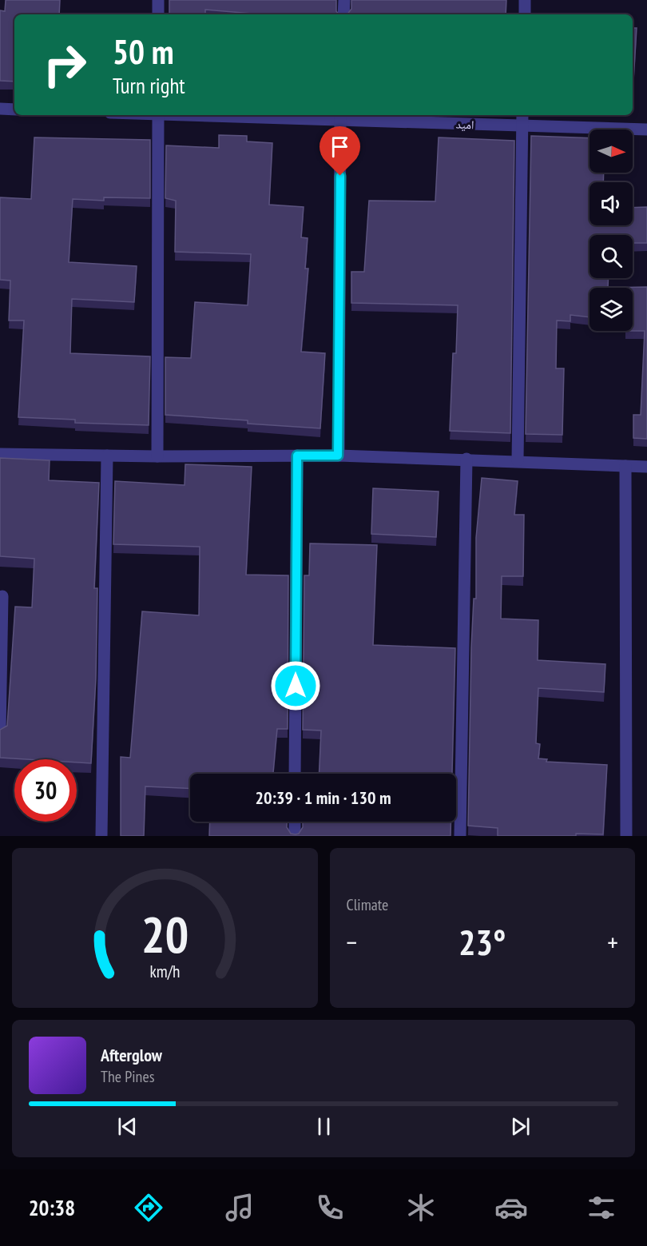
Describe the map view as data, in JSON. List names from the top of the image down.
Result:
{
  "streets": {
    "street": ["امید"]
  },
  "north": "right",
  "page": {
    "turn": ["50 m", "Turn right"],
    "limit": "30",
    "trip": "20:39 · 1 min · 130 m",
    "tile": "Climate",
    "heat": ["−", "23°", "+"],
    "song": ["Afterglow", "The Pines"],
    "tabs": "20:38",
    "gauge": ["20", "km/h"]
  }
}
